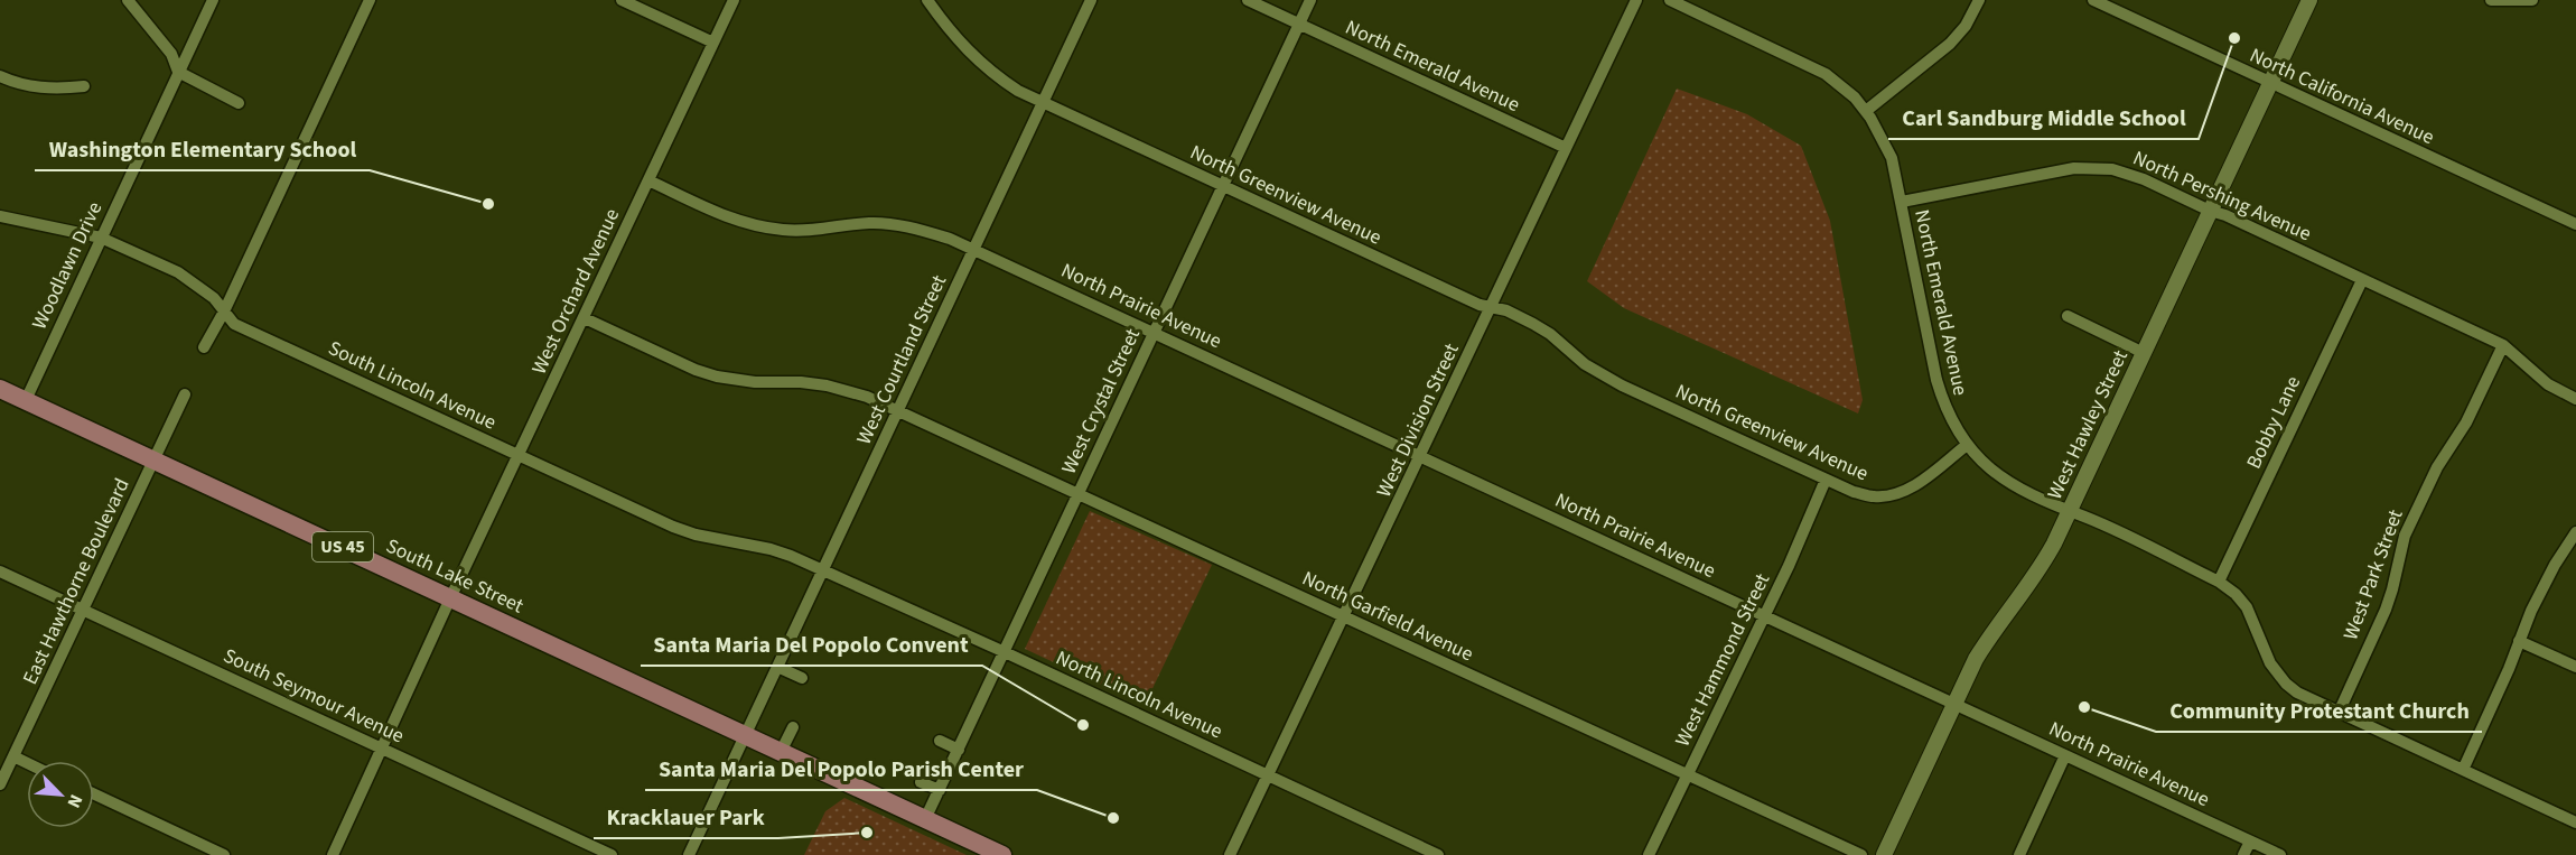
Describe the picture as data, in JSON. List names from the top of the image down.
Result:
{
  "streets": {
    "main road": ["US 45", "South Lake Street"],
    "street": [
      "North Emerald Avenue",
      "North California Avenue",
      "North Greenview Avenue",
      "North Pershing Avenue",
      "Woodlawn Drive",
      "West Orchard Avenue",
      "North Prairie Avenue",
      "West Courtland Street",
      "South Lincoln Avenue",
      "West Crystal Street",
      "West Division Street",
      "Bobby Lane",
      "West Hawley Street",
      "West Park Street",
      "East Hawthorne Boulevard",
      "North Garfield Avenue",
      "West Hammond Street",
      "North Lincoln Avenue",
      "South Seymour Avenue"
    ]
  },
  "crossings": [
    ["North Emerald Avenue", "North Greenview Avenue"],
    ["North Emerald Avenue", "North Pershing Avenue"],
    ["North Emerald Avenue", "West Crystal Street"],
    ["North Emerald Avenue", "West Division Street"],
    ["North California Avenue", "West Hawley Street"],
    ["North Greenview Avenue", "West Courtland Street"],
    ["North Greenview Avenue", "West Crystal Street"],
    ["North Greenview Avenue", "West Division Street"],
    ["North Greenview Avenue", "West Hammond Street"],
    ["North Pershing Avenue", "Bobby Lane"],
    ["North Pershing Avenue", "West Hawley Street"],
    ["North Pershing Avenue", "West Park Street"],
    ["Woodlawn Drive", "South Lincoln Avenue"],
    ["Woodlawn Drive", "South Lake Street"],
    ["West Orchard Avenue", "North Prairie Avenue"],
    ["West Orchard Avenue", "South Lincoln Avenue"],
    ["West Orchard Avenue", "South Lake Street"],
    ["West Orchard Avenue", "North Garfield Avenue"],
    ["West Orchard Avenue", "South Seymour Avenue"],
    ["North Prairie Avenue", "West Courtland Street"],
    ["North Prairie Avenue", "West Crystal Street"],
    ["North Prairie Avenue", "West Division Street"],
    ["North Prairie Avenue", "West Hawley Street"],
    ["North Prairie Avenue", "West Hammond Street"],
    ["West Courtland Street", "South Lincoln Avenue"],
    ["West Courtland Street", "US 45"],
    ["West Courtland Street", "South Lake Street"],
    ["West Courtland Street", "North Garfield Avenue"],
    ["West Courtland Street", "North Lincoln Avenue"],
    ["South Lincoln Avenue", "North Lincoln Avenue"],
    ["West Crystal Street", "US 45"],
    ["West Crystal Street", "North Garfield Avenue"],
    ["West Crystal Street", "North Lincoln Avenue"],
    ["West Division Street", "North Garfield Avenue"],
    ["West Division Street", "North Lincoln Avenue"],
    ["US 45", "South Lake Street"],
    ["South Lake Street", "East Hawthorne Boulevard"],
    ["East Hawthorne Boulevard", "South Seymour Avenue"],
    ["North Garfield Avenue", "West Hammond Street"]
  ],
  "places": [
    "Carl Sandburg Middle School",
    "Washington Elementary School",
    "Community Protestant Church",
    "Santa Maria Del Popolo Convent",
    "Santa Maria Del Popolo Parish Center",
    "Kracklauer Park"
  ],
  "north": "bottom right"
}
